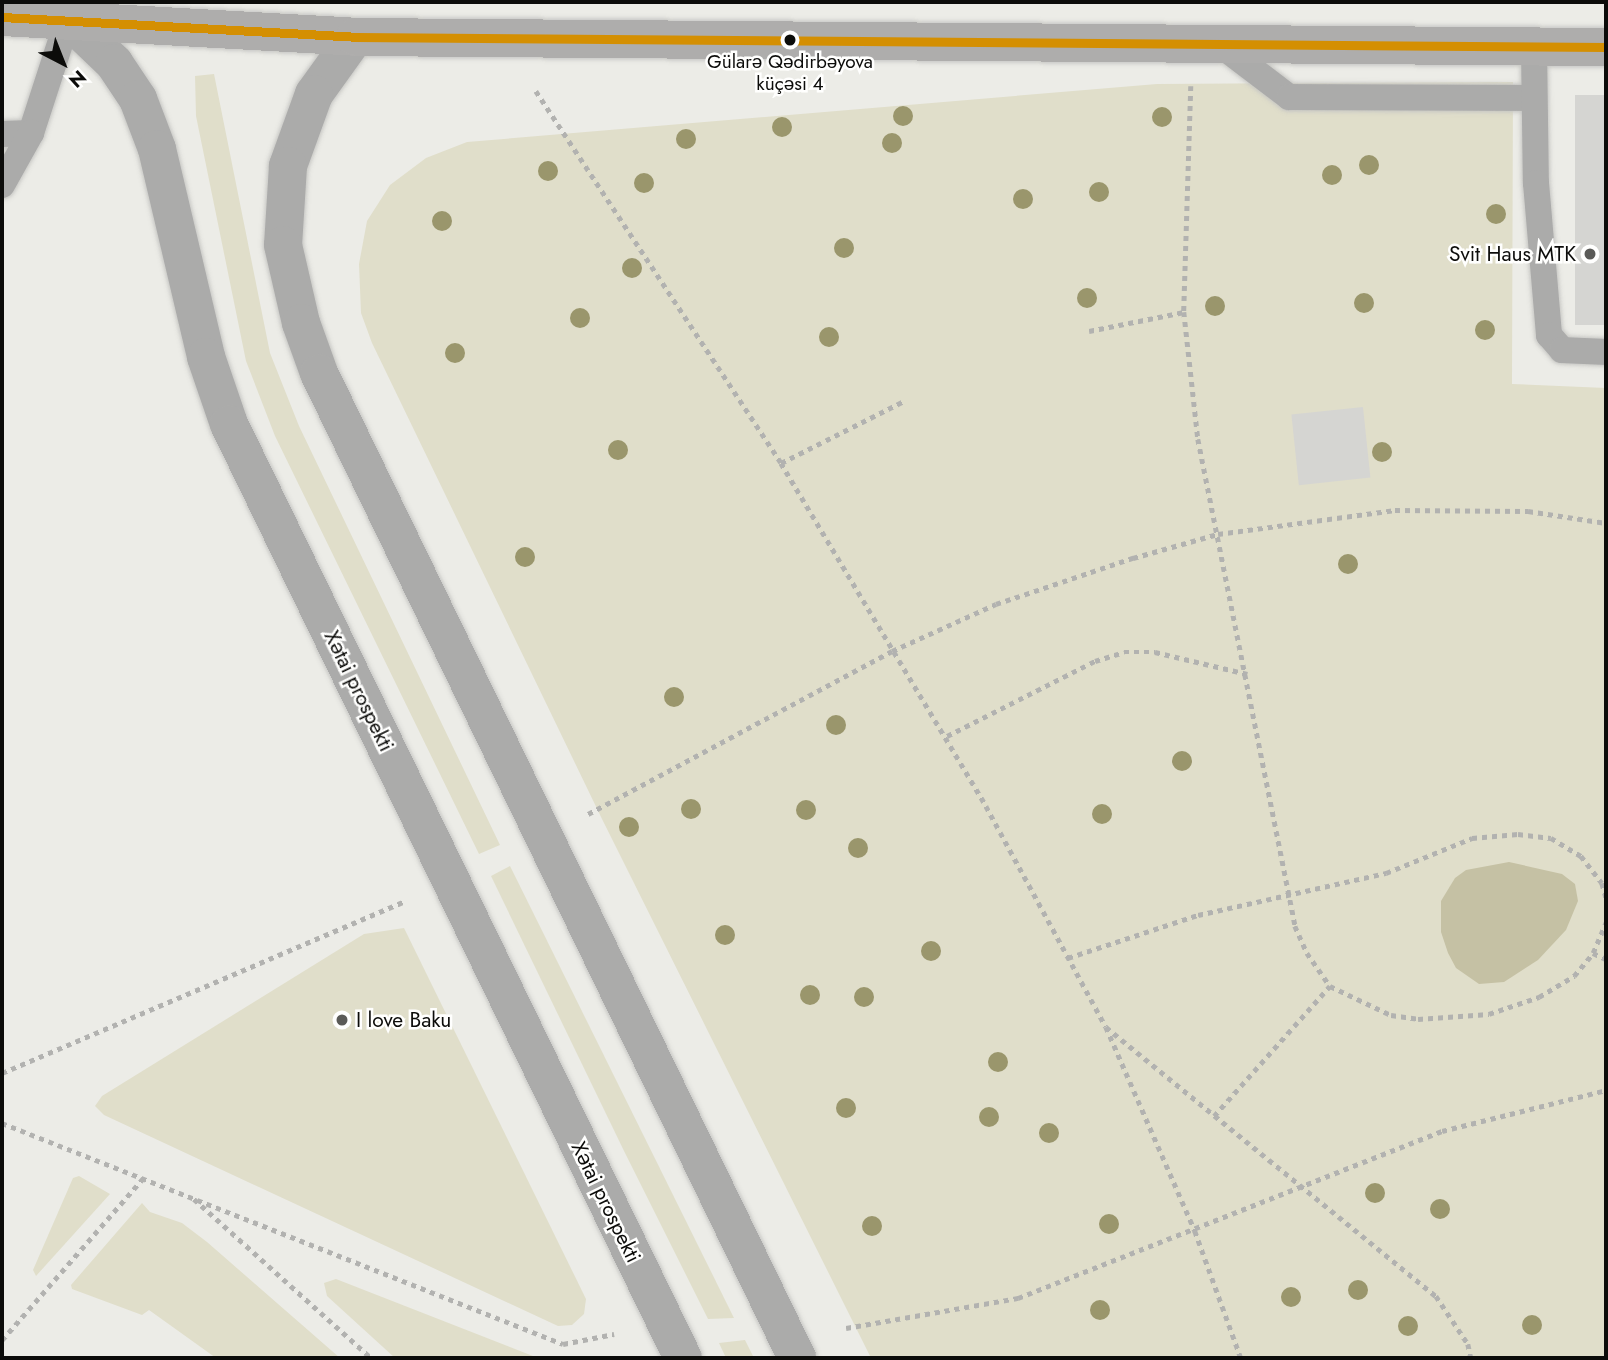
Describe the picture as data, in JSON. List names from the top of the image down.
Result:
{
  "streets": {
    "street": ["Xətai prospekti"]
  },
  "places": ["Gülarə Qədirbəyova küçəsi 4", "Svit Haus MTK", "I love Baku"],
  "north": "bottom right"
}
